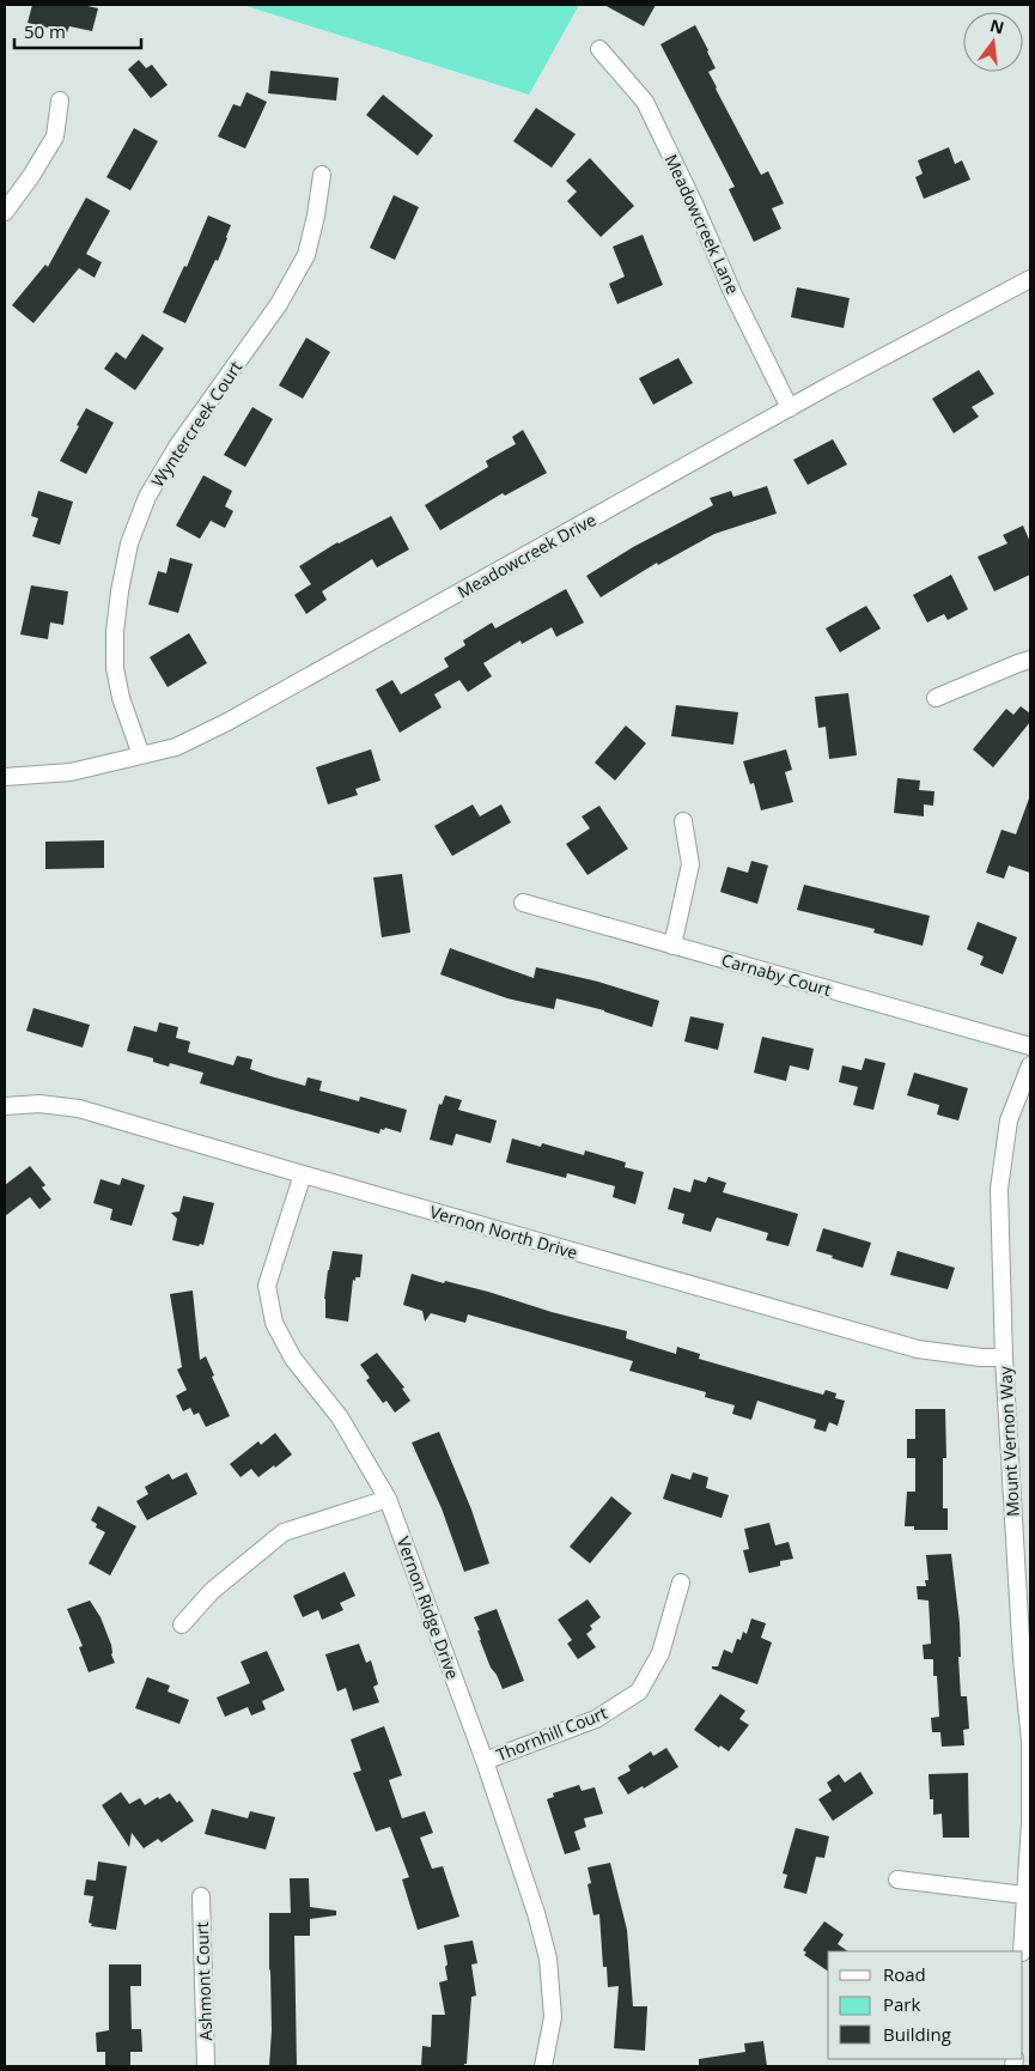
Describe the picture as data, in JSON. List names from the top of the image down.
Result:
{
  "streets": {
    "street": [
      "Meadowcreek Lane",
      "Wyntercreek Court",
      "Meadowcreek Drive",
      "Carnaby Court",
      "Vernon North Drive",
      "Mount Vernon Way",
      "Vernon Ridge Drive",
      "Thornhill Court",
      "Ashmont Court"
    ]
  },
  "crossings": [
    ["Meadowcreek Lane", "Meadowcreek Drive"],
    ["Wyntercreek Court", "Meadowcreek Drive"],
    ["Vernon North Drive", "Mount Vernon Way"],
    ["Vernon North Drive", "Vernon Ridge Drive"],
    ["Vernon Ridge Drive", "Thornhill Court"]
  ],
  "legend": ["Road", "Park", "Building"],
  "scale_bar": "50 m",
  "north": "top"
}
